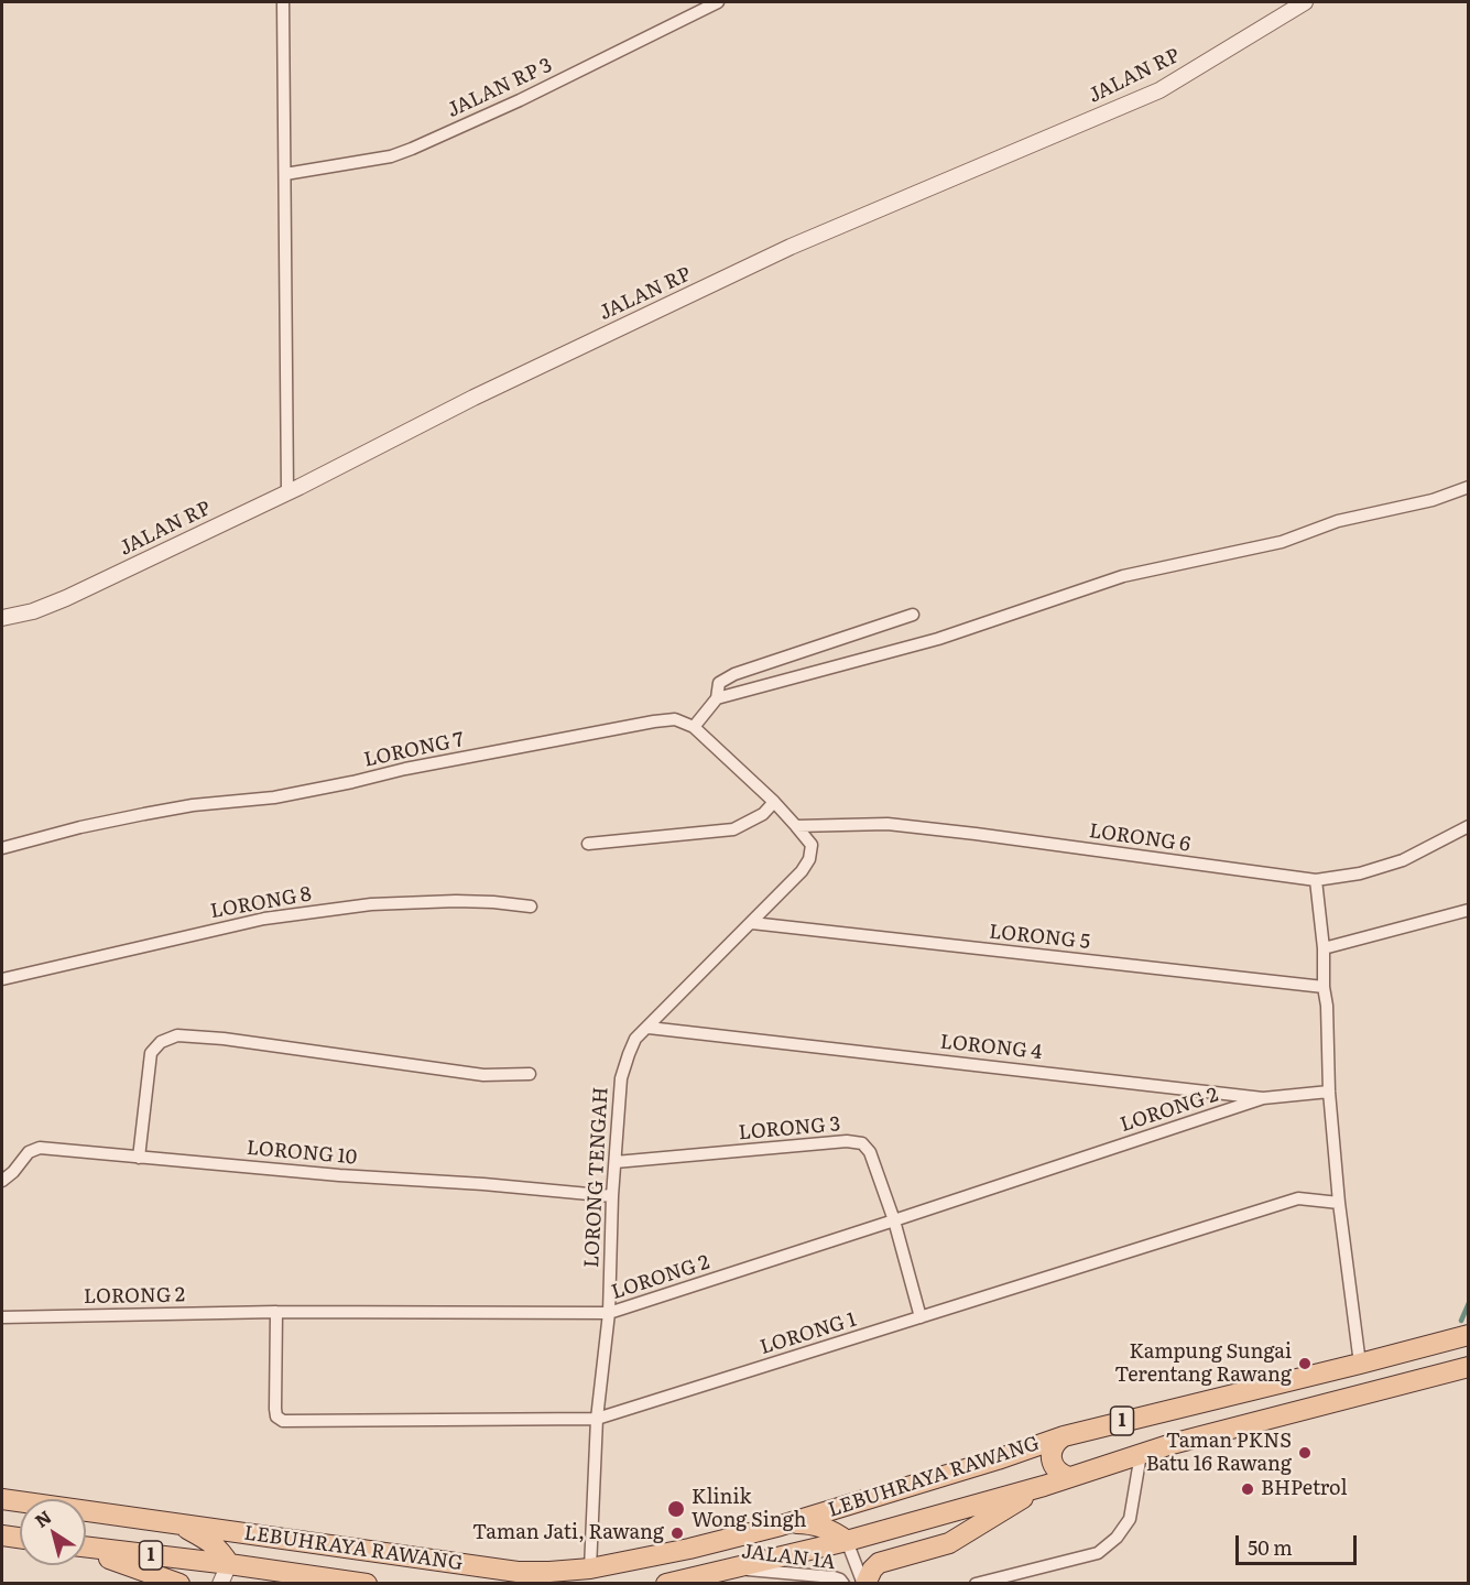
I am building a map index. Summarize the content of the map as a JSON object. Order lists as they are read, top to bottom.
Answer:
{
  "streets": {
    "main road": ["1", "LEBUHRAYA RAWANG"],
    "street": [
      "JALAN RP",
      "JALAN RP 3",
      "LORONG 7",
      "LORONG 6",
      "LORONG 8",
      "LORONG 5",
      "LORONG 4",
      "LORONG 2",
      "LORONG 3",
      "LORONG 10",
      "LORONG TENGAH",
      "LORONG 1",
      "JALAN 1A"
    ]
  },
  "crossings": [
    ["LORONG 6", "LORONG TENGAH"],
    ["LORONG 5", "LORONG TENGAH"],
    ["LORONG 4", "LORONG 2"],
    ["LORONG 4", "LORONG TENGAH"],
    ["LORONG 2", "LORONG 3"],
    ["LORONG 2", "LORONG TENGAH"],
    ["LORONG 2", "LORONG 1"],
    ["LORONG 3", "LORONG TENGAH"],
    ["LORONG 3", "LORONG 1"],
    ["LORONG 10", "LORONG TENGAH"],
    ["LORONG TENGAH", "LORONG 1"],
    ["LORONG TENGAH", "LEBUHRAYA RAWANG"],
    ["LEBUHRAYA RAWANG", "JALAN 1A"]
  ],
  "places": [
    "Kampung Sungai Terentang Rawang",
    "Taman PKNS Batu 16 Rawang",
    "BHPetrol",
    "Klinik Wong Singh",
    "Taman Jati, Rawang"
  ],
  "scale_bar": "50 m",
  "north": "top left"
}
